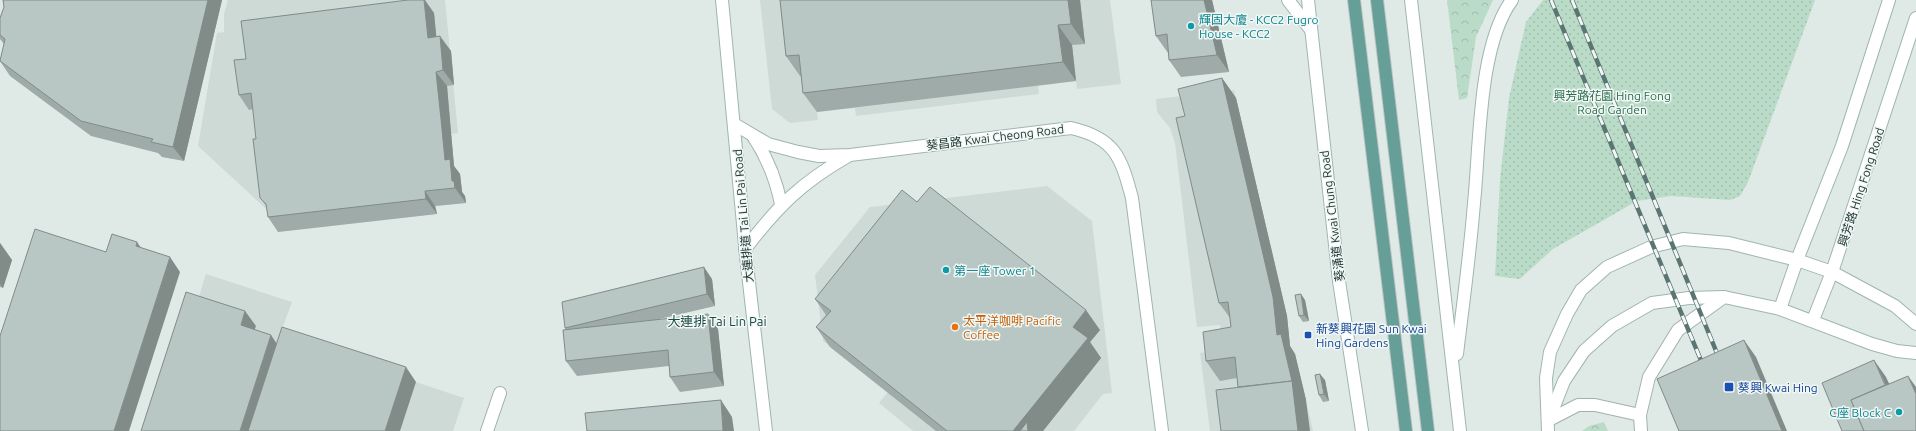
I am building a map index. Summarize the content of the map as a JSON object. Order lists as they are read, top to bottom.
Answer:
{
  "streets": {
    "main road": [
      "葵昌路 Kwai Cheong Road",
      "興芳路 Hing Fong Road",
      "大連排道 Tai Lin Pai Road",
      "葵涌道 Kwai Chung Road"
    ]
  },
  "crossings": [
    ["葵昌路 Kwai Cheong Road", "大連排道 Tai Lin Pai Road"]
  ],
  "districts": ["大連排 Tai Lin Pai"],
  "parks": ["興芳路花園 Hing Fong Road Garden"],
  "places": {
    "other": [
      "輝固大廈 - KCC2 Fugro House - KCC2",
      "第一座 Tower 1",
      "太平洋咖啡 Pacific Coffee",
      "C座 Block C"
    ],
    "transit": ["新葵興花園 Sun Kwai Hing Gardens", "葵興 Kwai Hing"]
  }
}
